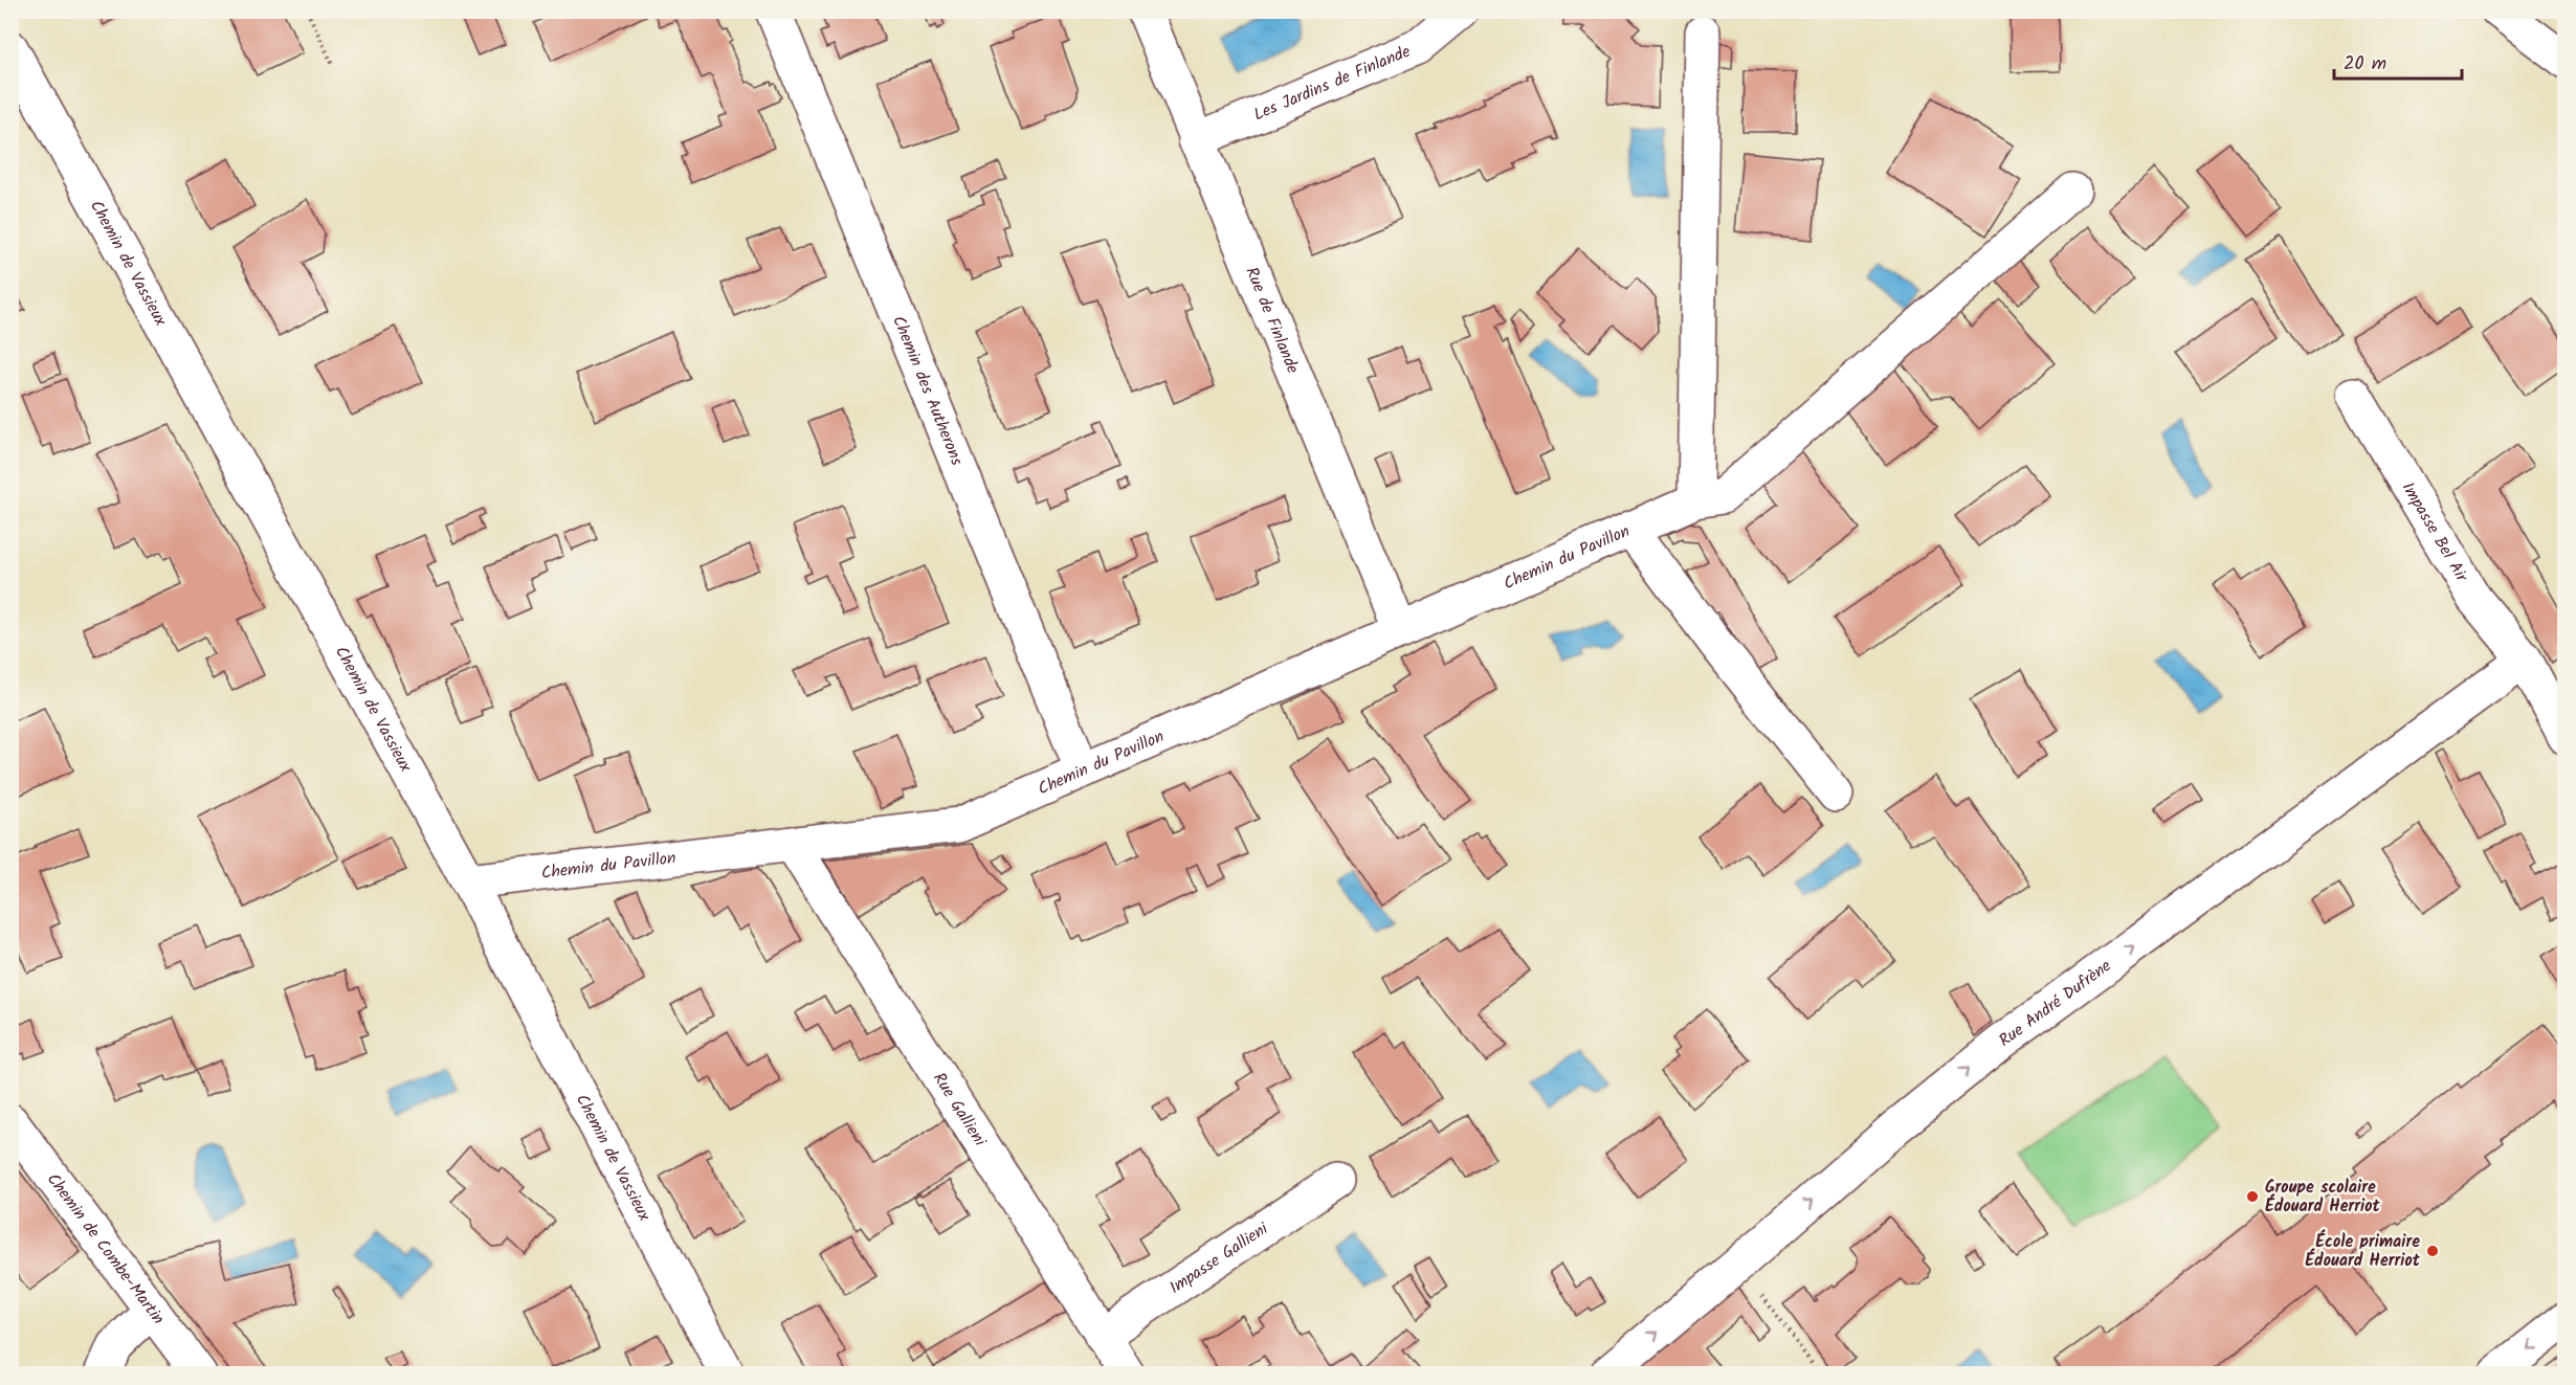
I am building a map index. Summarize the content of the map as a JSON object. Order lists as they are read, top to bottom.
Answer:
{
  "streets": {
    "street": [
      "Les Jardins de Finlande",
      "Chemin de Vassieux",
      "Rue de Finlande",
      "Chemin des Autherons",
      "Impasse Bel Air",
      "Chemin du Pavillon",
      "Rue André Dufrène",
      "Rue Gallieni",
      "Chemin de Combe-Martin",
      "Impasse Gallieni"
    ]
  },
  "crossings": [
    ["Les Jardins de Finlande", "Rue de Finlande"],
    ["Chemin de Vassieux", "Chemin du Pavillon"],
    ["Rue de Finlande", "Chemin du Pavillon"],
    ["Chemin des Autherons", "Chemin du Pavillon"],
    ["Impasse Bel Air", "Rue André Dufrène"],
    ["Chemin du Pavillon", "Rue Gallieni"],
    ["Rue Gallieni", "Impasse Gallieni"]
  ],
  "one_way": ["Rue André Dufrène"],
  "places": ["Groupe scolaire Édouard Herriot", "École primaire Édouard Herriot"],
  "scale_bar": "20 m"
}
